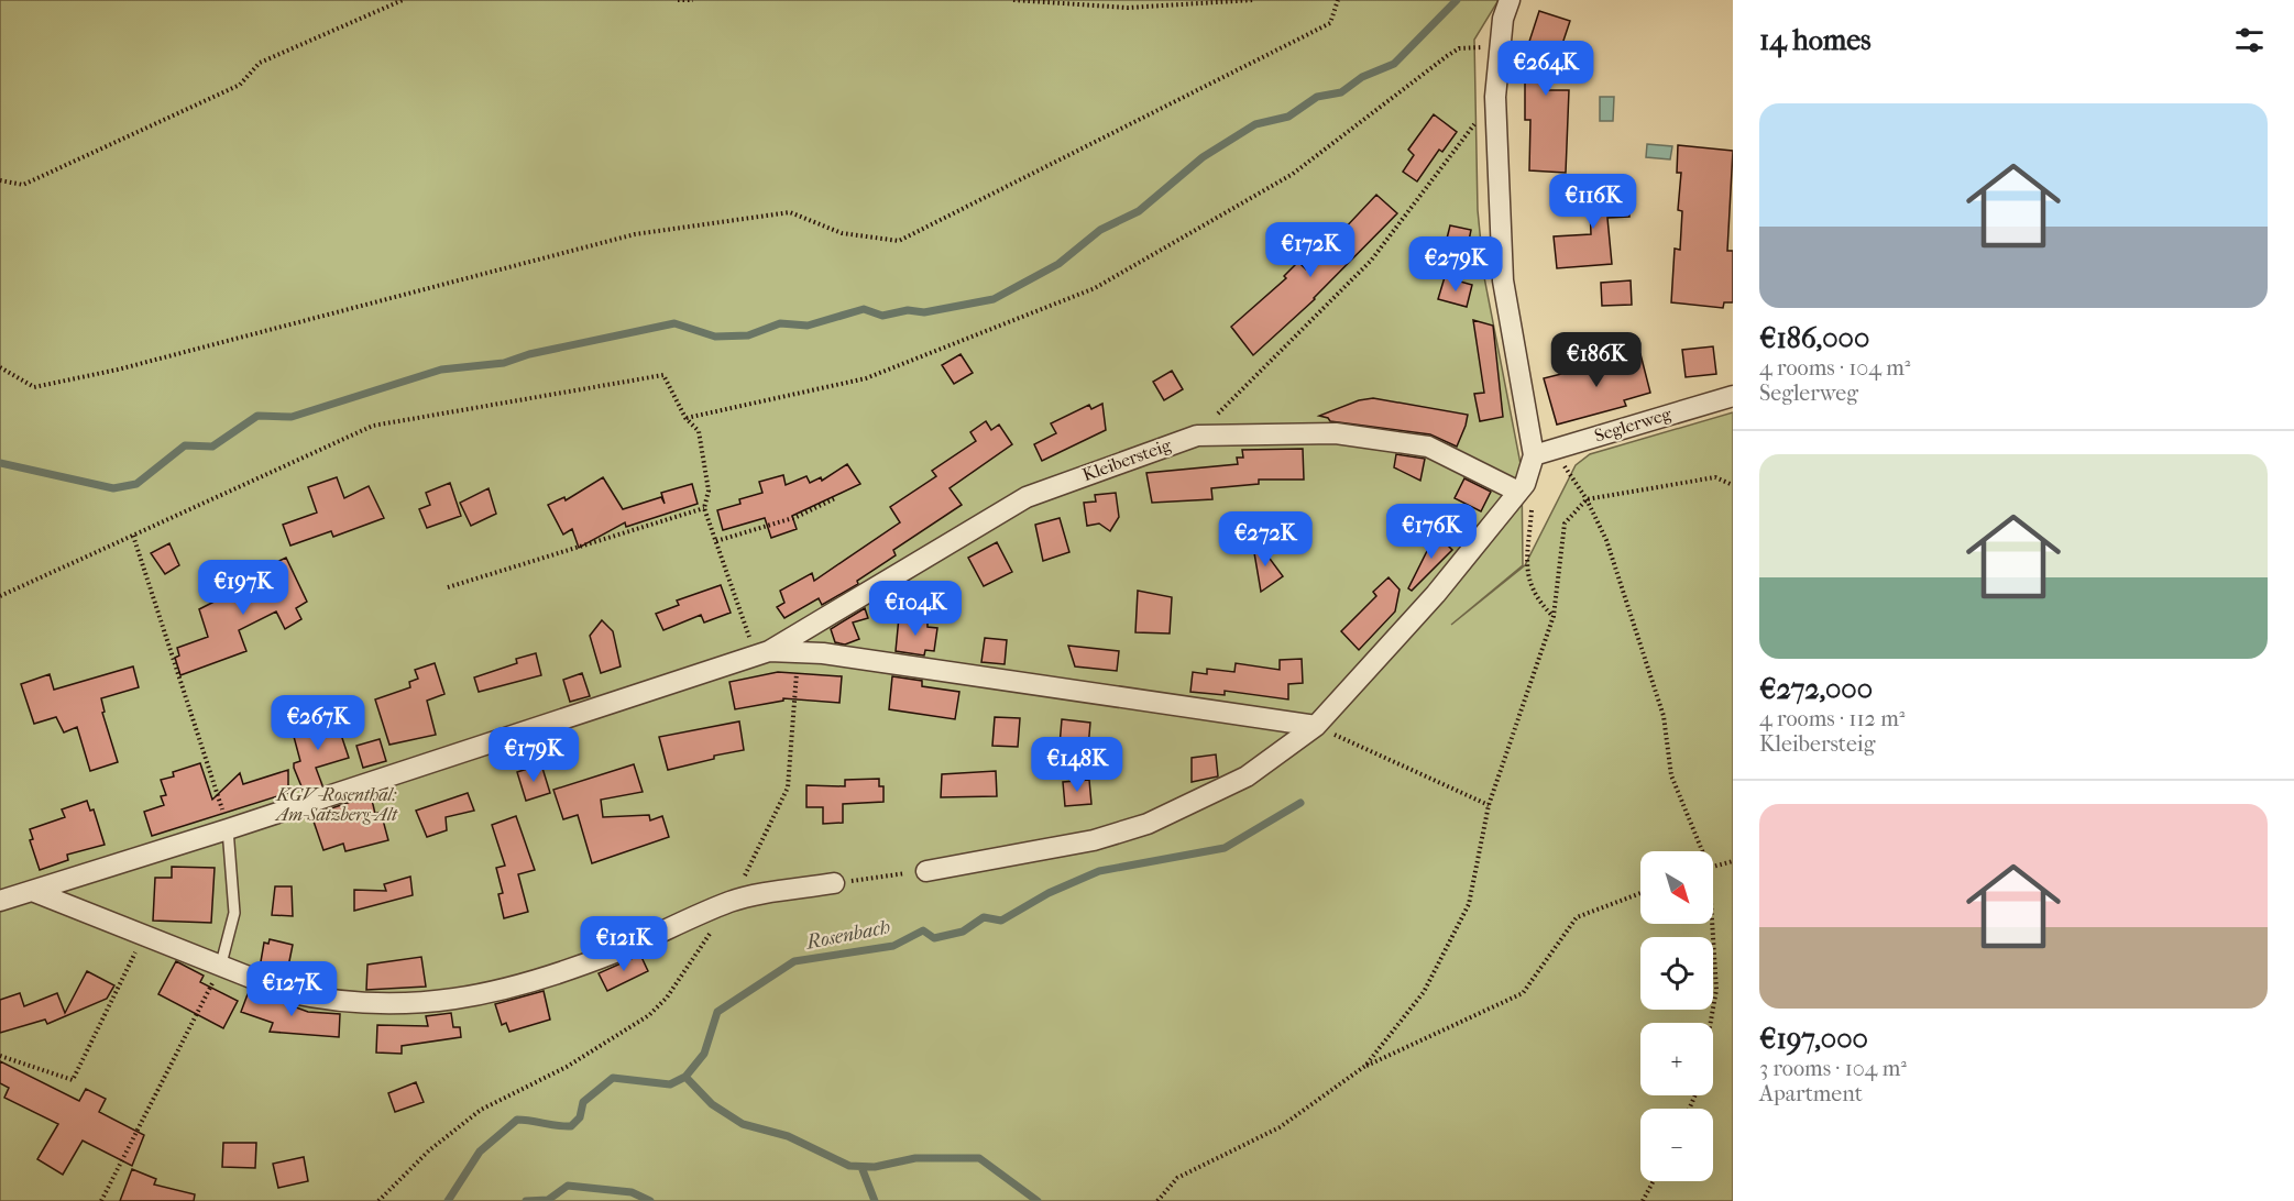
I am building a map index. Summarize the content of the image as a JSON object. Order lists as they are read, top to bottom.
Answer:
{
  "streets": {
    "street": ["Seglerweg", "Kleibersteig"]
  },
  "water": ["Rosenbach"],
  "parks": ["KGV-Rosenthal: Am-Satzberg-Alt"],
  "north": "bottom right",
  "page": {
    "heading": "14 homes",
    "price": [
      "€264K",
      "€116K",
      "€172K",
      "€279K",
      "€186K",
      "€176K",
      "€272K",
      "€197K",
      "€104K",
      "€267K",
      "€179K",
      "€148K",
      "€121K",
      "€127K"
    ],
    "list": [
      {
        "name": "€186,000",
        "note": "4 rooms · 104 m² · Seglerweg"
      },
      {
        "name": "€272,000",
        "note": "4 rooms · 112 m² · Kleibersteig"
      },
      {
        "name": "€197,000",
        "note": "3 rooms · 104 m² · Apartment"
      }
    ],
    "map_buttons": ["+", "−"]
  }
}
